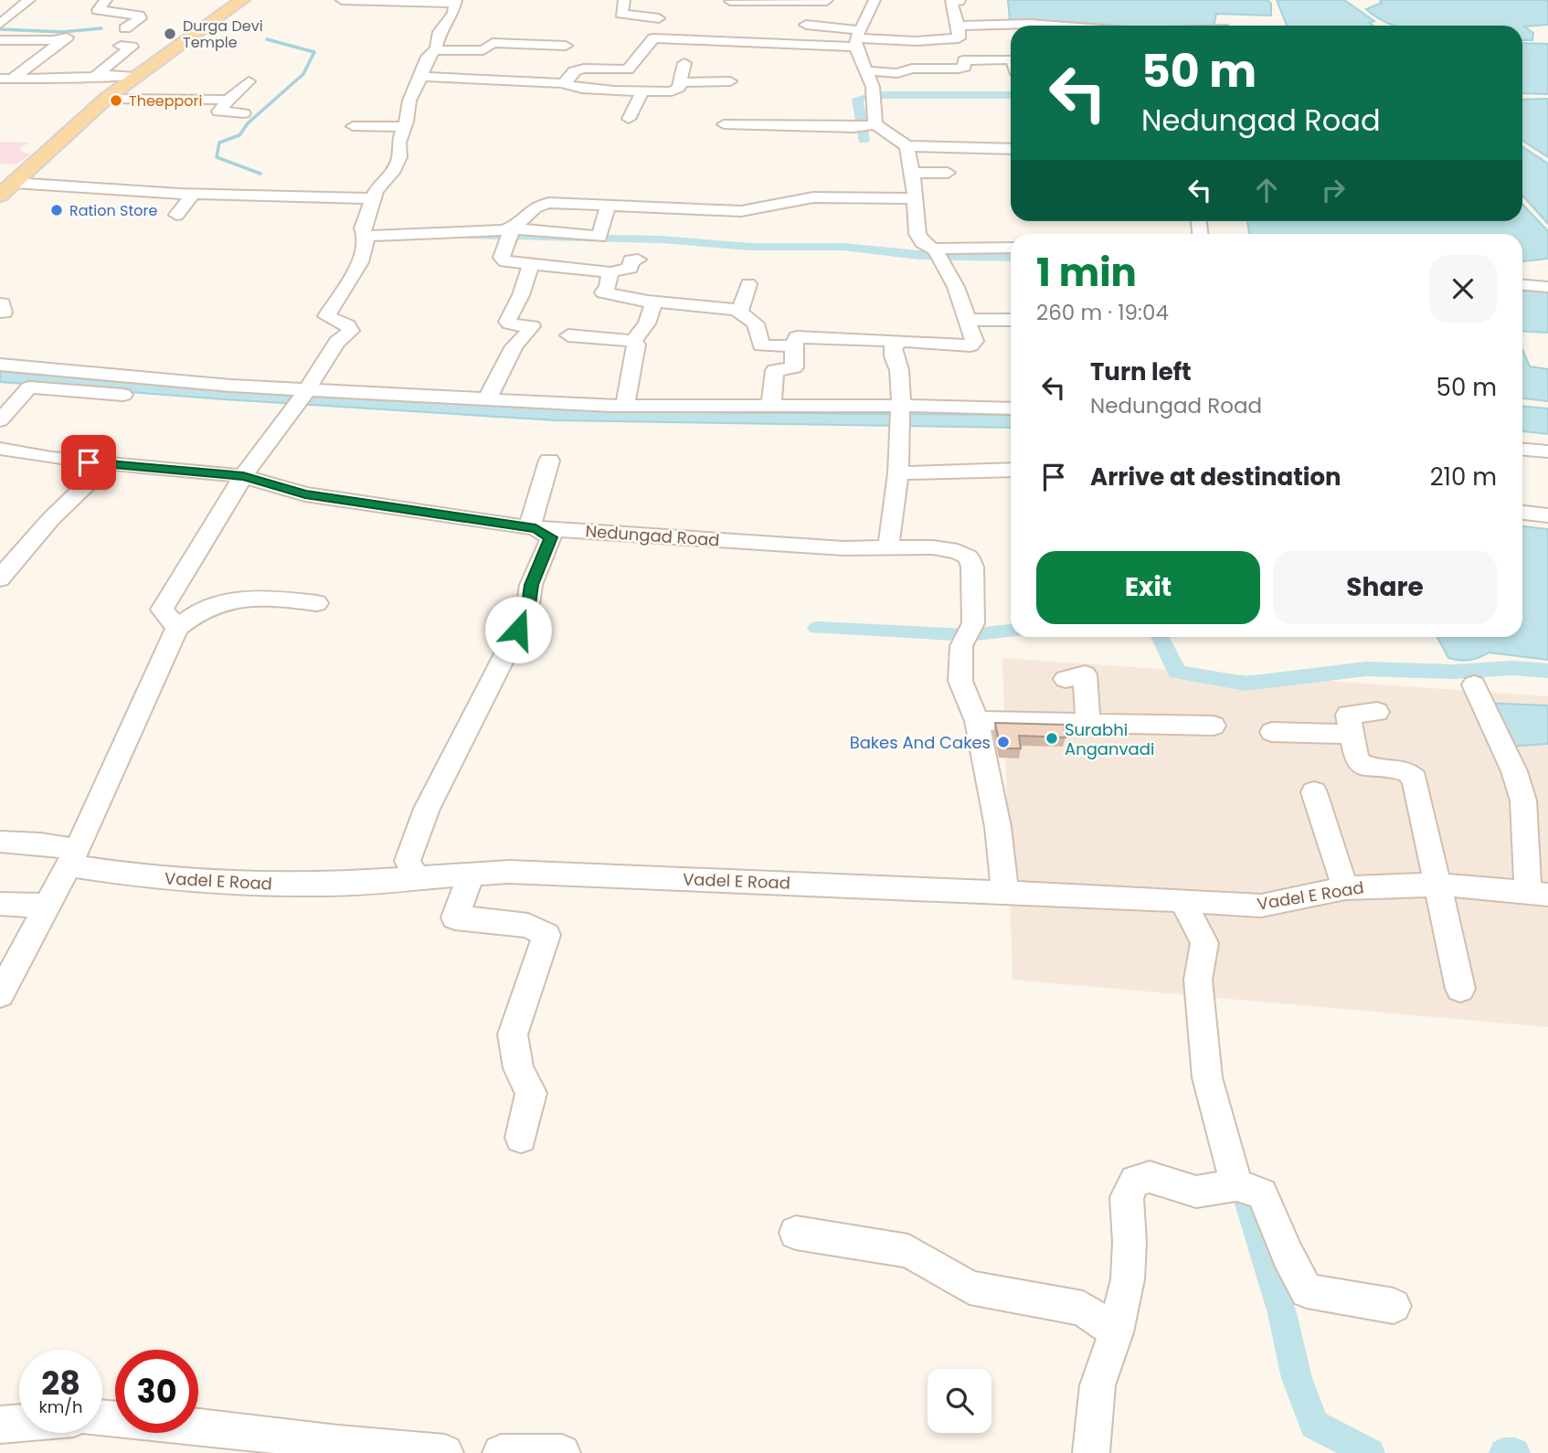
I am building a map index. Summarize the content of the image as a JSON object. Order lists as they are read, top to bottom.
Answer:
{
  "streets": {
    "street": ["Nedungad Road", "Vadel E Road"]
  },
  "crossings": [
    ["Nedungad Road", "Vadel E Road"]
  ],
  "places": [
    "Durga Devi Temple",
    "Theeppori",
    "Ration Store",
    "Surabhi Anganvadi",
    "Bakes And Cakes"
  ],
  "page": {
    "turn": ["50 m", "Nedungad Road"],
    "heading": ["1 min", "260 m · 19:04"],
    "list": [
      {
        "name": "Turn left",
        "note": "Nedungad Road",
        "value": "50 m"
      },
      {
        "name": "Arrive at destination",
        "value": "210 m"
      }
    ],
    "buttons": ["Exit", "Share"],
    "speed": "28 km/h",
    "limit": "30"
  }
}
